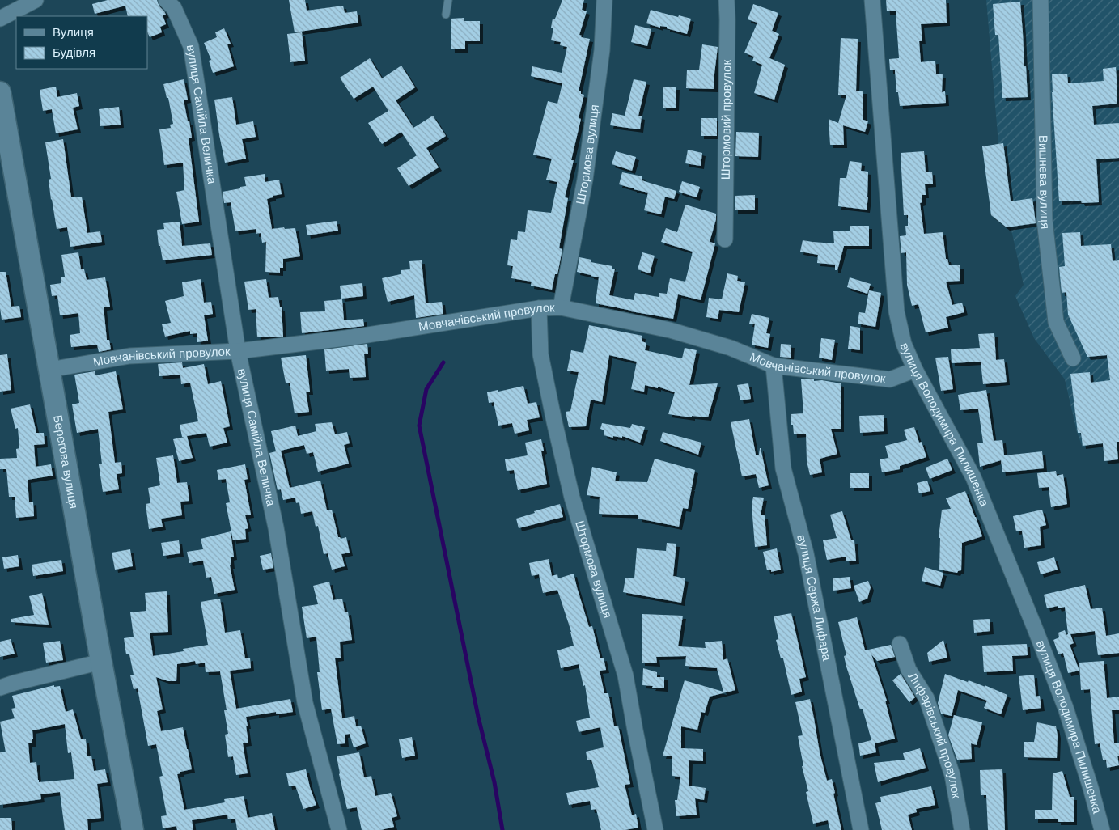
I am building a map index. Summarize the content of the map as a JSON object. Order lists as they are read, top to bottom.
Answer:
{
  "streets": {
    "street": [
      "вулиця Самійла Величка",
      "Штормовий провулок",
      "Штормова вулиця",
      "Вишнева вулиця",
      "Мовчанівський провулок",
      "вулиця Володимира Пилишенка",
      "Берегова вулиця",
      "вулиця Сержа Лифара",
      "Лифарівський провулок"
    ]
  },
  "crossings": [
    ["вулиця Самійла Величка", "Мовчанівський провулок"],
    ["Штормова вулиця", "Мовчанівський провулок"],
    ["Мовчанівський провулок", "вулиця Володимира Пилишенка"],
    ["Мовчанівський провулок", "Берегова вулиця"],
    ["Мовчанівський провулок", "вулиця Сержа Лифара"]
  ],
  "legend": ["Вулиця", "Будівля"]
}
